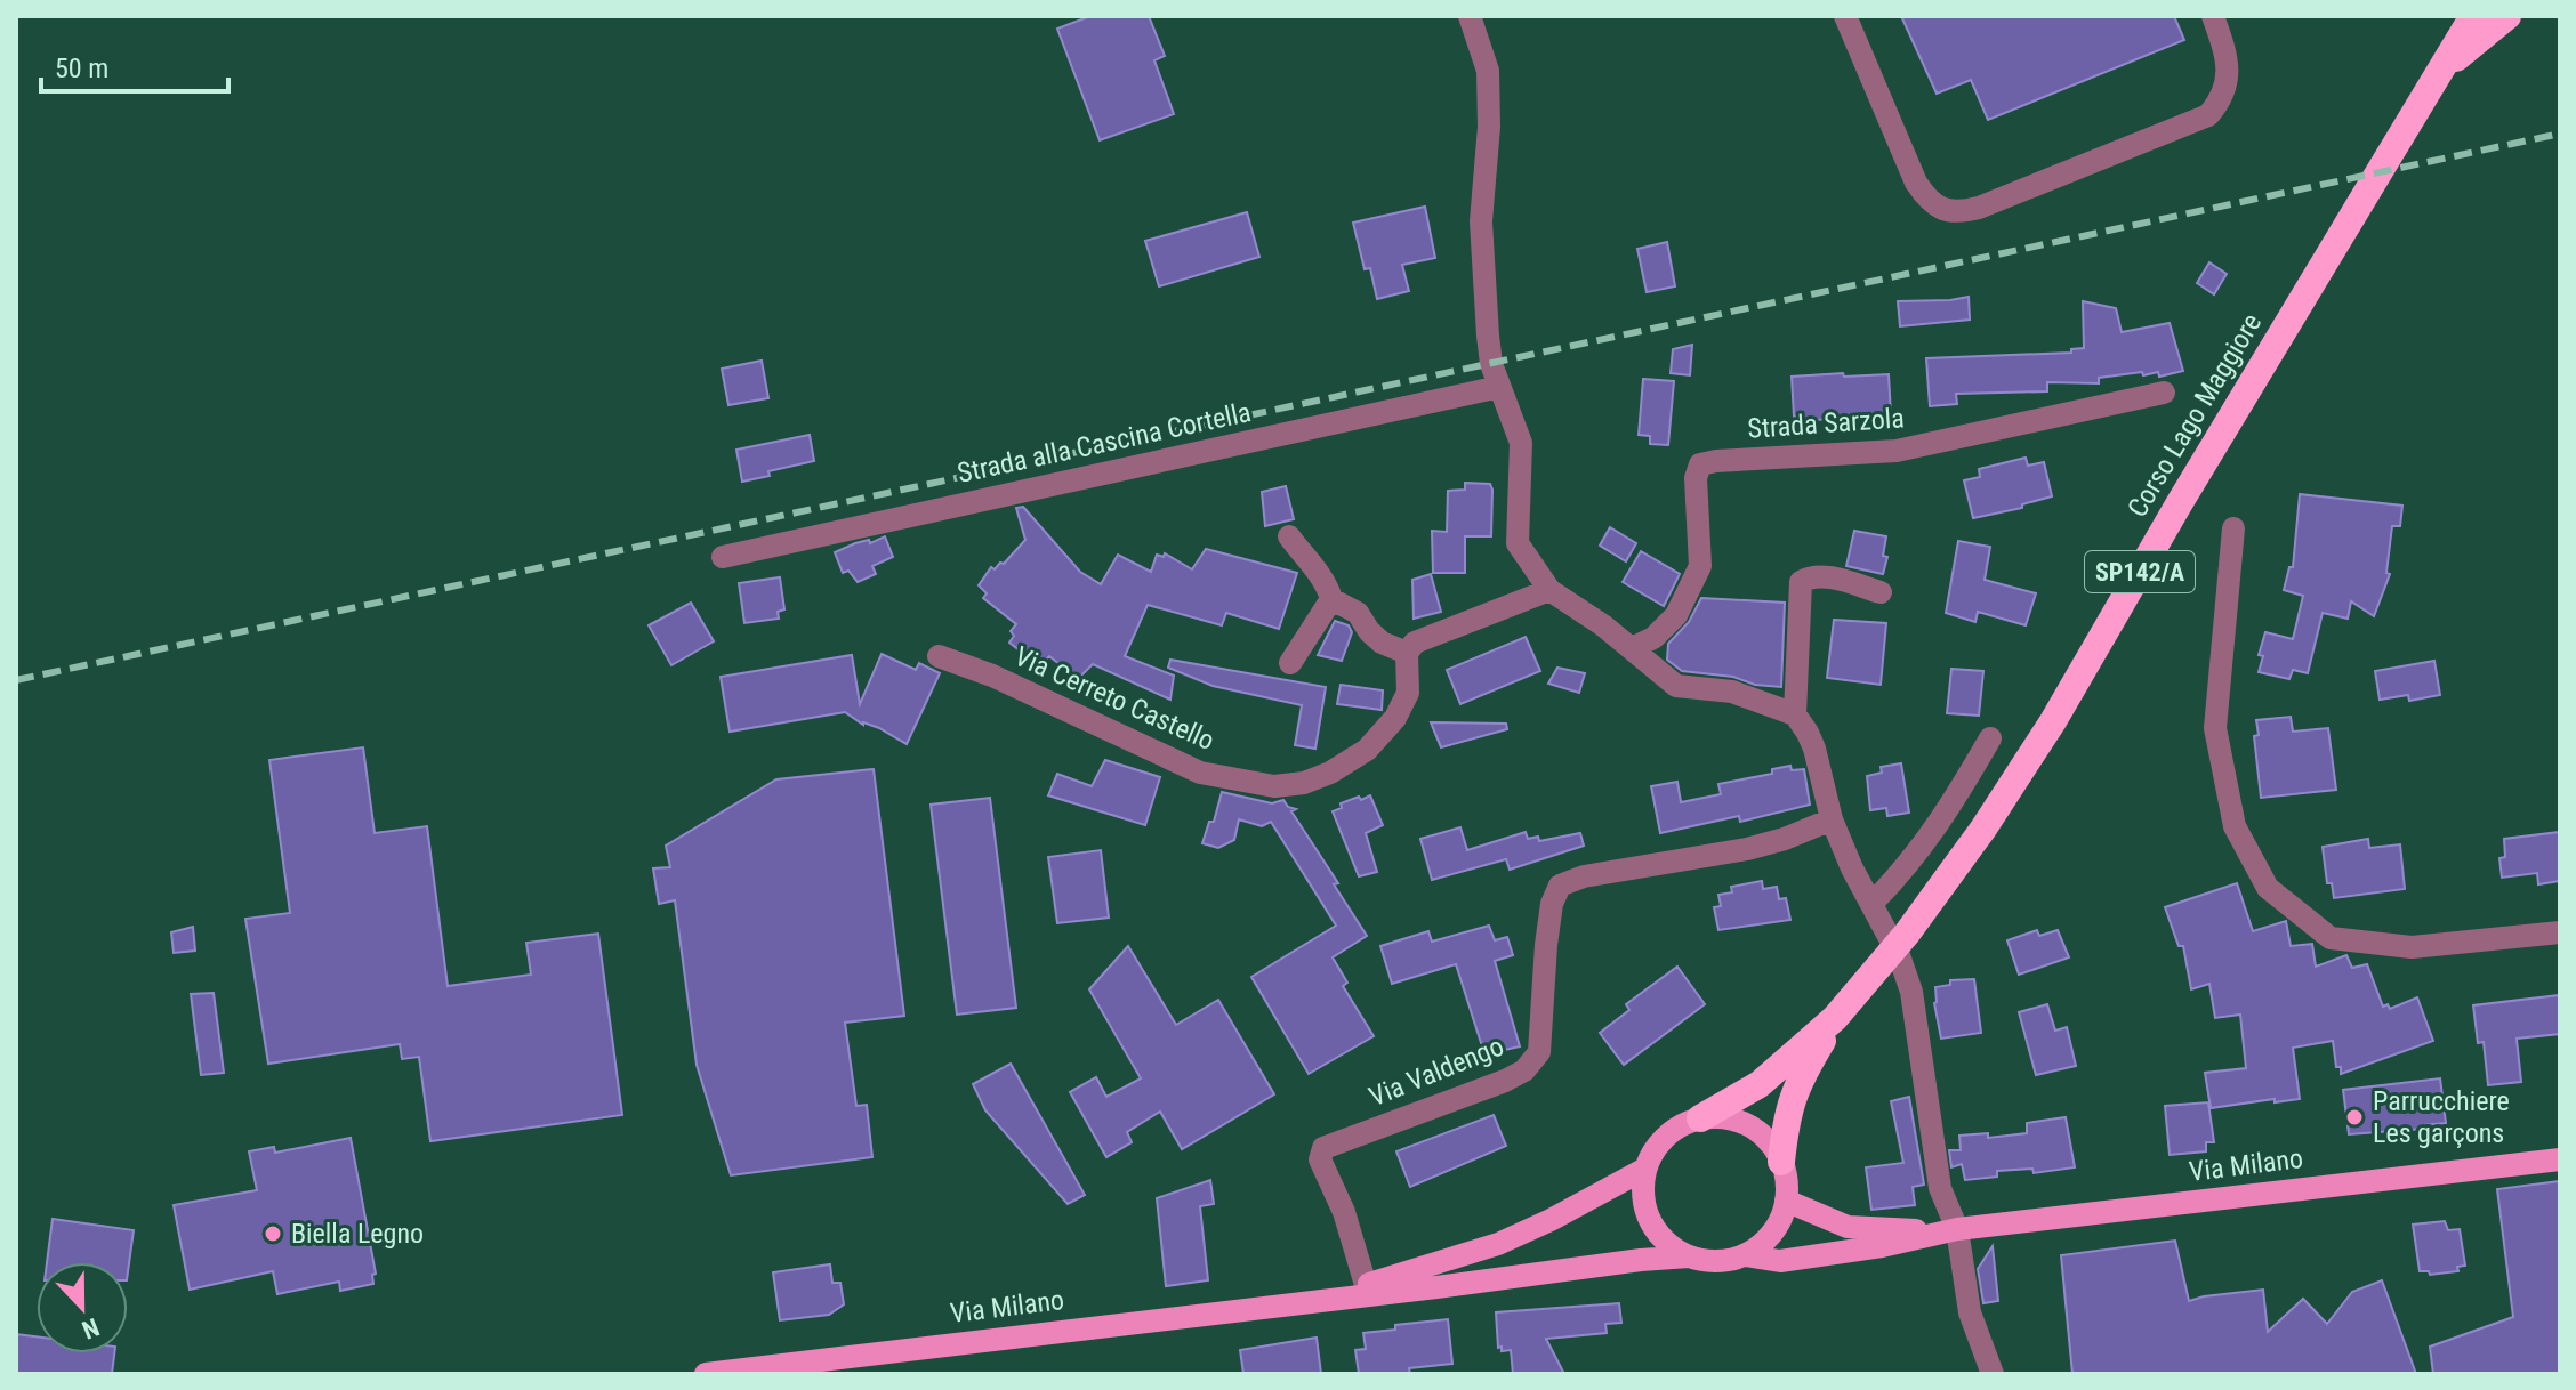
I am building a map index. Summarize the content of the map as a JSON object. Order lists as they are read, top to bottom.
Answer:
{
  "streets": {
    "highway": ["Corso Lago Maggiore", "SP142/A"],
    "main road": ["Via Milano"],
    "street": [
      "Strada Sarzola",
      "Strada alla Cascina Cortella",
      "Via Cerreto Castello",
      "Via Valdengo"
    ]
  },
  "crossings": [
    ["Corso Lago Maggiore", "Via Milano"],
    ["Via Valdengo", "Via Milano"]
  ],
  "places": ["Parrucchiere Les garçons", "Biella Legno"],
  "scale_bar": "50 m",
  "north": "bottom"
}
